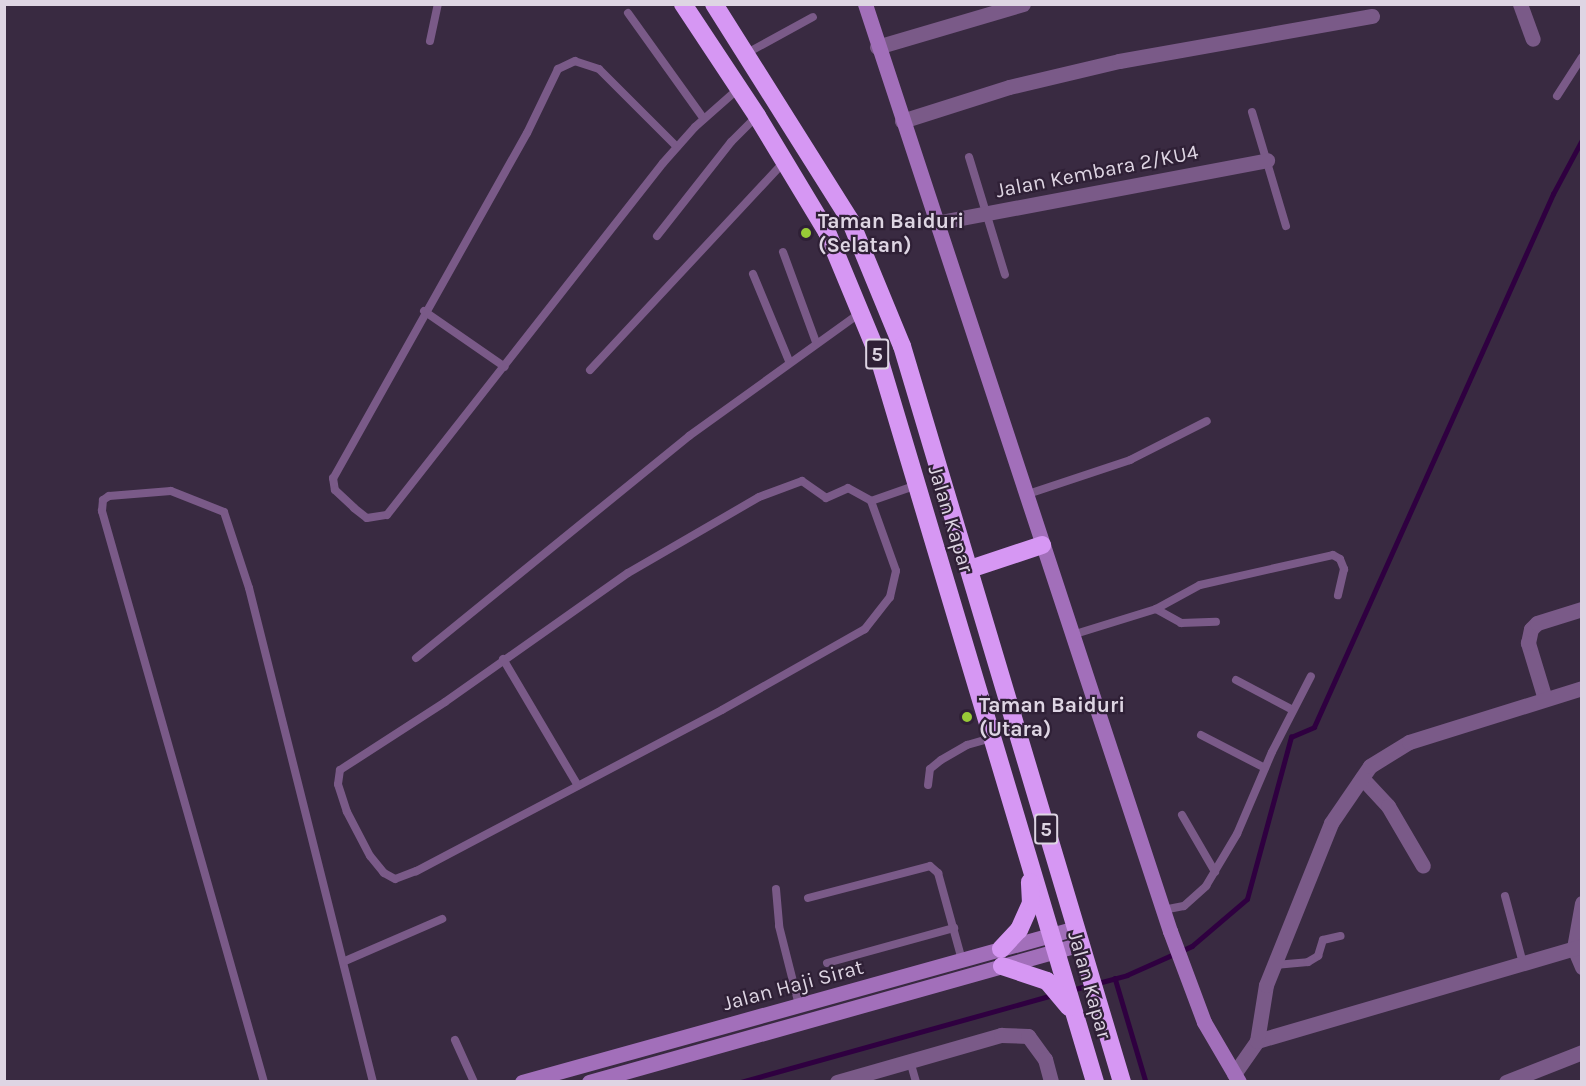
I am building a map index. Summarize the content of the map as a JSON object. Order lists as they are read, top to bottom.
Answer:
{
  "streets": {
    "highway": ["5", "Jalan Kapar"],
    "street": ["Jalan Kembara 2/KU4", "Jalan Haji Sirat"]
  },
  "crossings": [
    ["Jalan Kapar", "Jalan Haji Sirat"]
  ],
  "places": ["Taman Baiduri (Selatan)", "Taman Baiduri (Utara)"]
}
